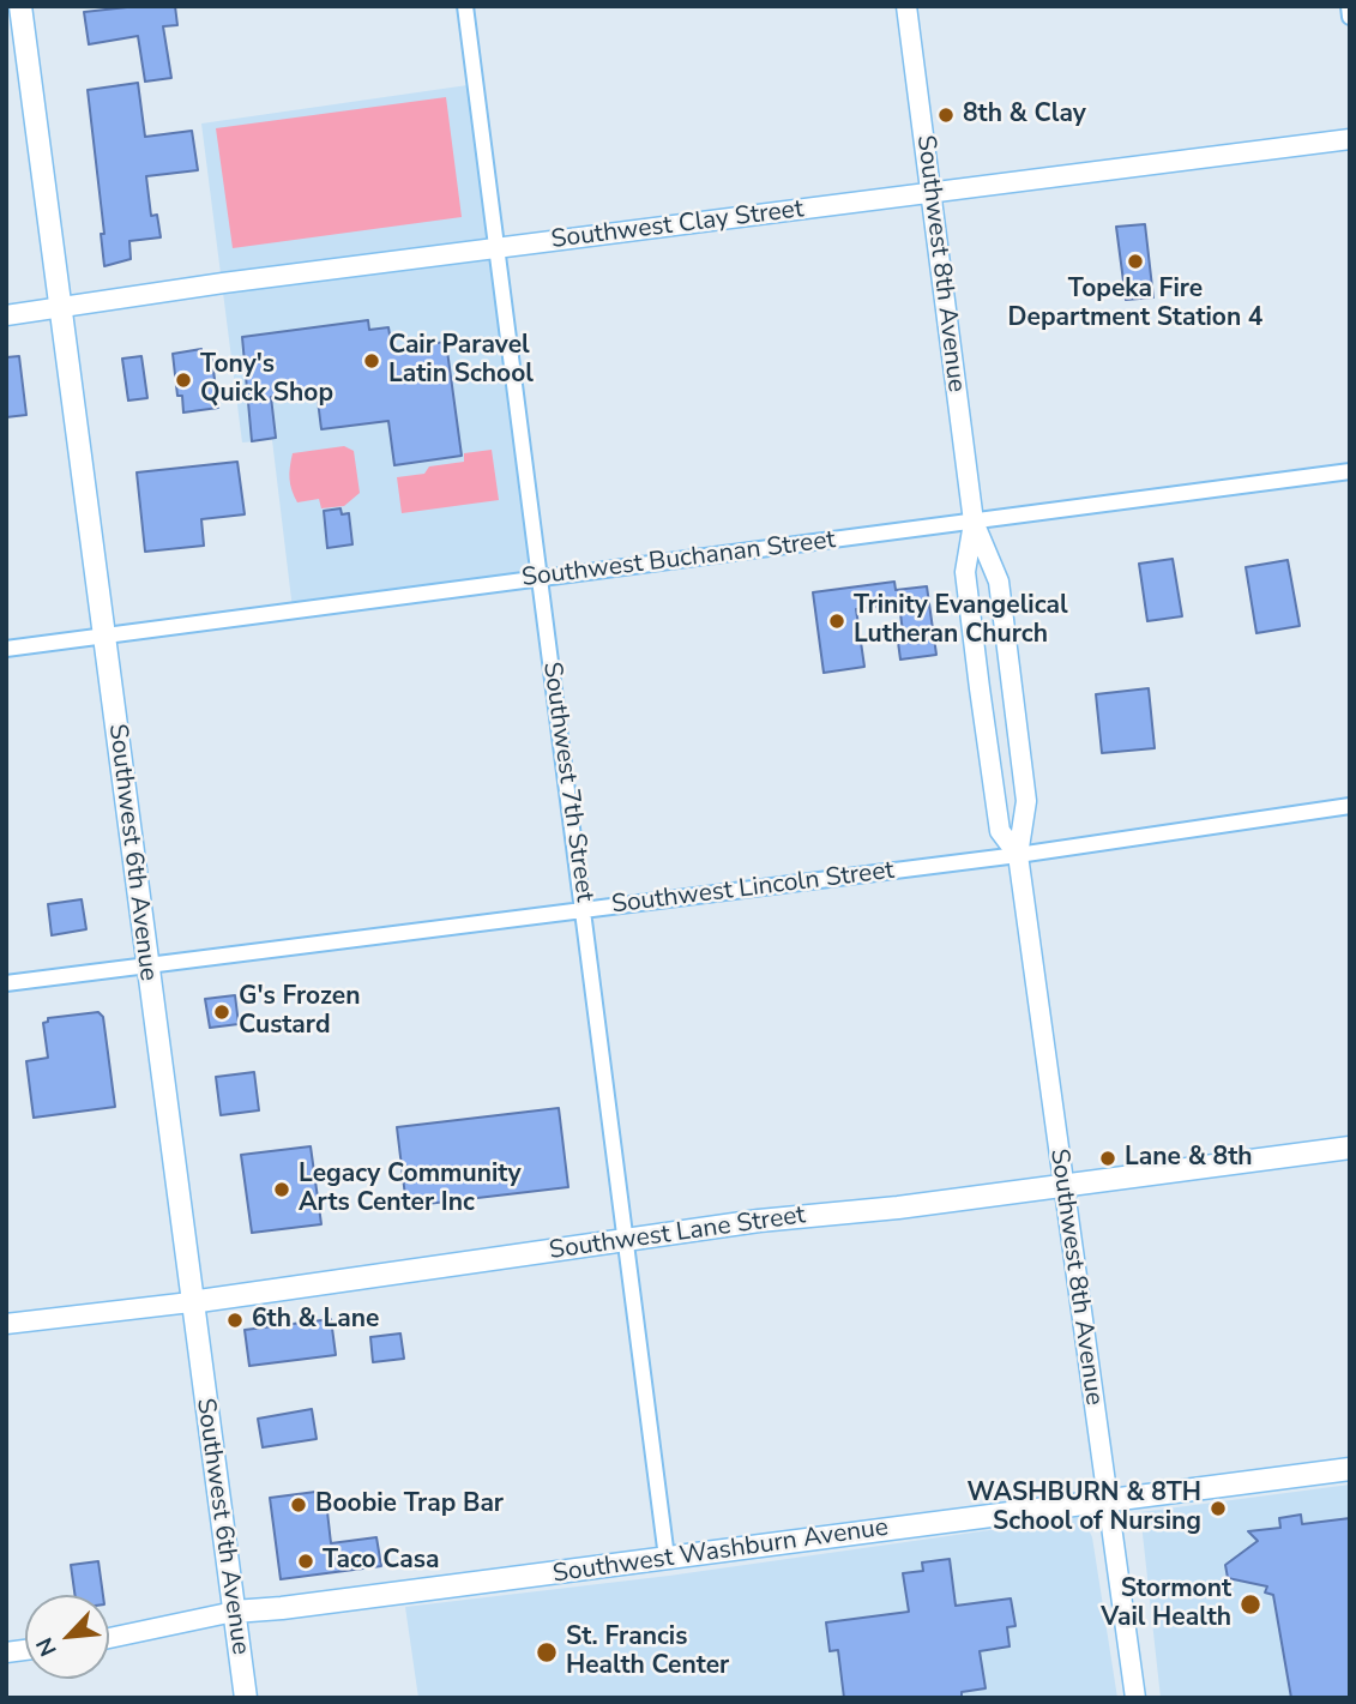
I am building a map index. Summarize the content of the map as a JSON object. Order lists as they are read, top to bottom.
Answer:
{
  "streets": {
    "main road": ["Southwest 6th Avenue", "Southwest Lane Street", "Southwest Washburn Avenue"],
    "street": [
      "Southwest Clay Street",
      "Southwest 8th Avenue",
      "Southwest Buchanan Street",
      "Southwest 7th Street",
      "Southwest Lincoln Street"
    ]
  },
  "crossings": [
    ["Southwest Clay Street", "Southwest 8th Avenue"],
    ["Southwest Clay Street", "Southwest 7th Street"],
    ["Southwest Clay Street", "Southwest 6th Avenue"],
    ["Southwest 8th Avenue", "Southwest Buchanan Street"],
    ["Southwest 8th Avenue", "Southwest Lincoln Street"],
    ["Southwest 8th Avenue", "Southwest Lane Street"],
    ["Southwest 8th Avenue", "Southwest Washburn Avenue"],
    ["Southwest Buchanan Street", "Southwest 7th Street"],
    ["Southwest Buchanan Street", "Southwest 6th Avenue"],
    ["Southwest 7th Street", "Southwest Lincoln Street"],
    ["Southwest 7th Street", "Southwest Lane Street"],
    ["Southwest 7th Street", "Southwest Washburn Avenue"],
    ["Southwest 6th Avenue", "Southwest Lincoln Street"],
    ["Southwest 6th Avenue", "Southwest Lane Street"],
    ["Southwest 6th Avenue", "Southwest Washburn Avenue"]
  ],
  "places": [
    "8th & Clay",
    "Topeka Fire Department Station 4",
    "Cair Paravel Latin School",
    "Tony's Quick Shop",
    "Trinity Evangelical Lutheran Church",
    "G's Frozen Custard",
    "Lane & 8th",
    "Legacy Community Arts Center Inc",
    "6th & Lane",
    "Boobie Trap Bar",
    "WASHBURN & 8TH School of Nursing",
    "Taco Casa",
    "Stormont Vail Health",
    "St. Francis Health Center"
  ],
  "north": "bottom left"
}
